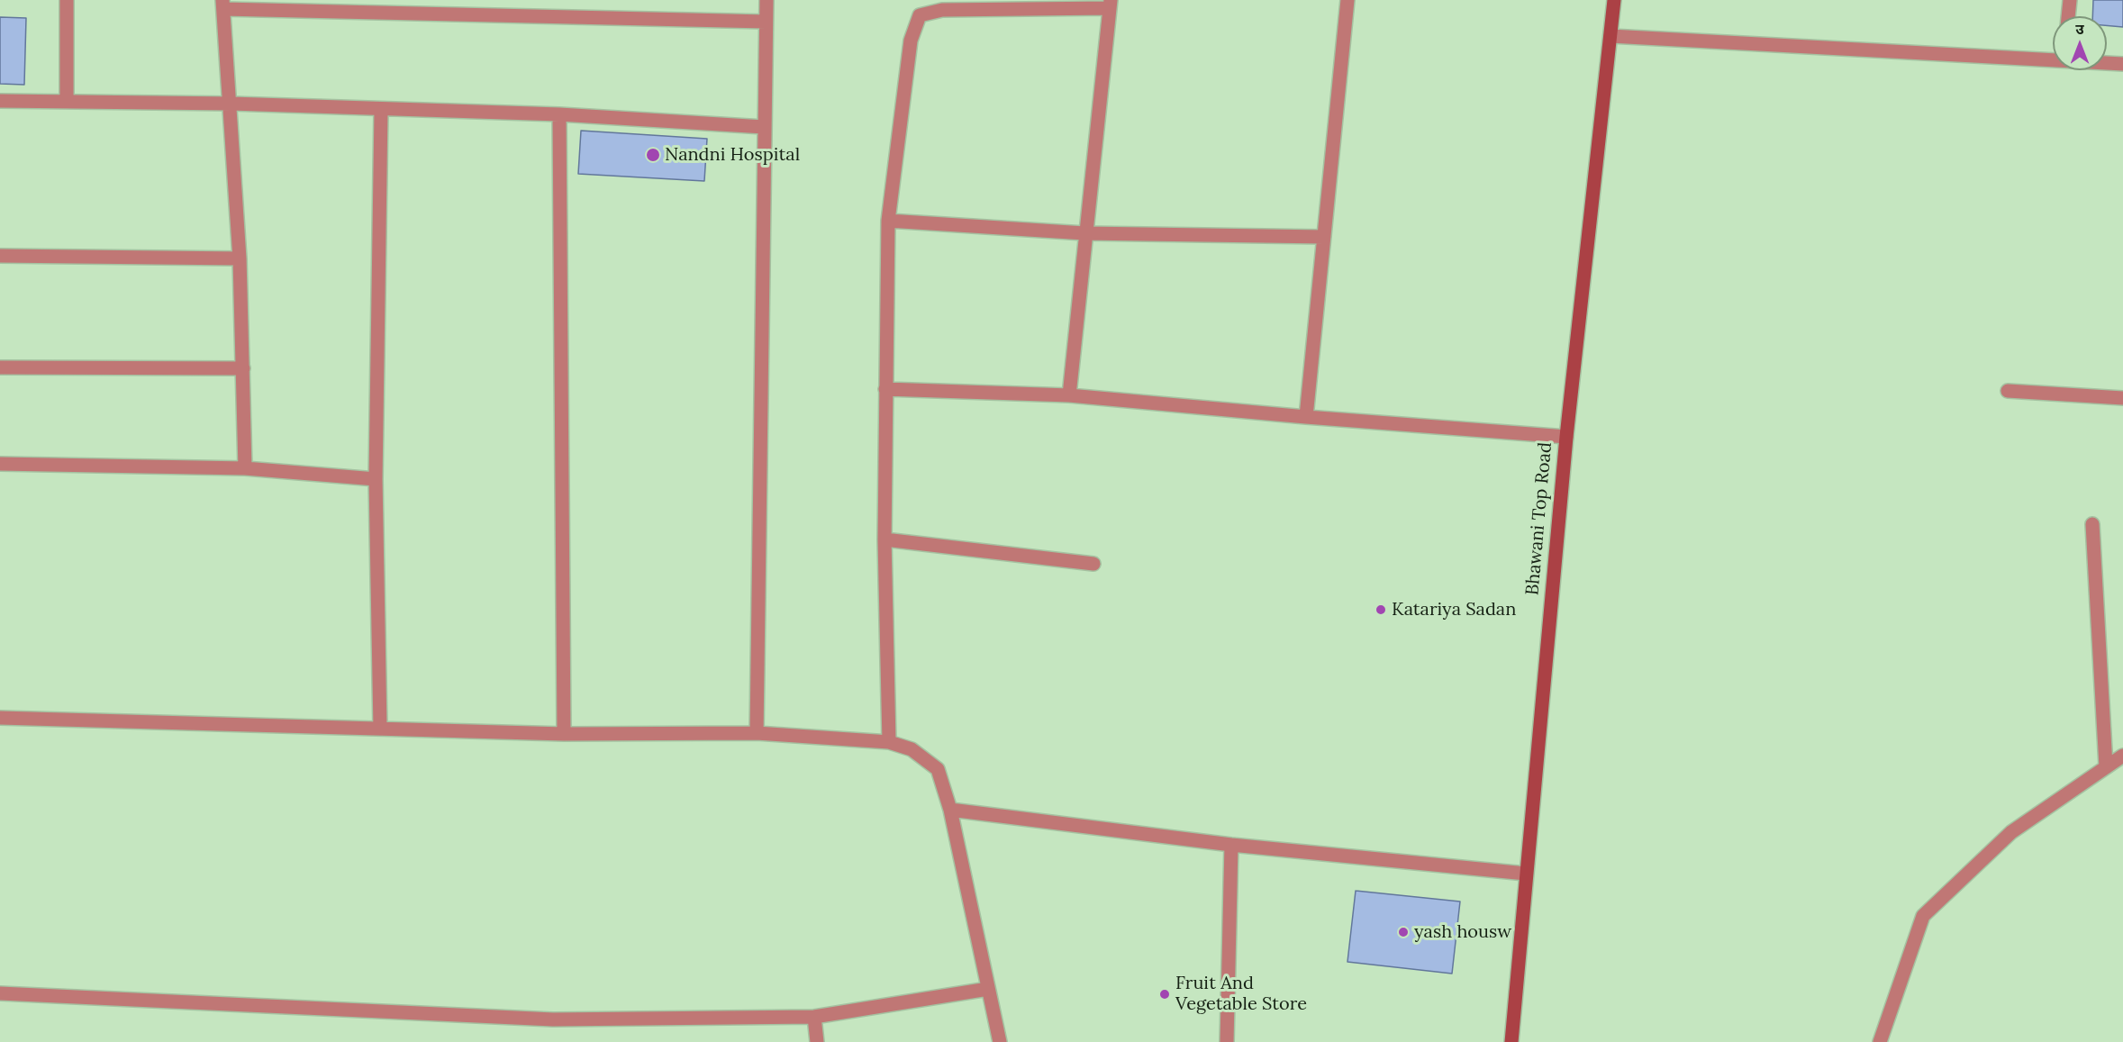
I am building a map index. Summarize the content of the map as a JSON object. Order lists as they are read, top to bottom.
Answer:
{
  "streets": {
    "street": ["Bhawani Top Road"]
  },
  "places": [
    "Nandni Hospital",
    "Katariya Sadan",
    "yash housw",
    "Fruit And Vegetable Store"
  ],
  "north": "top"
}
